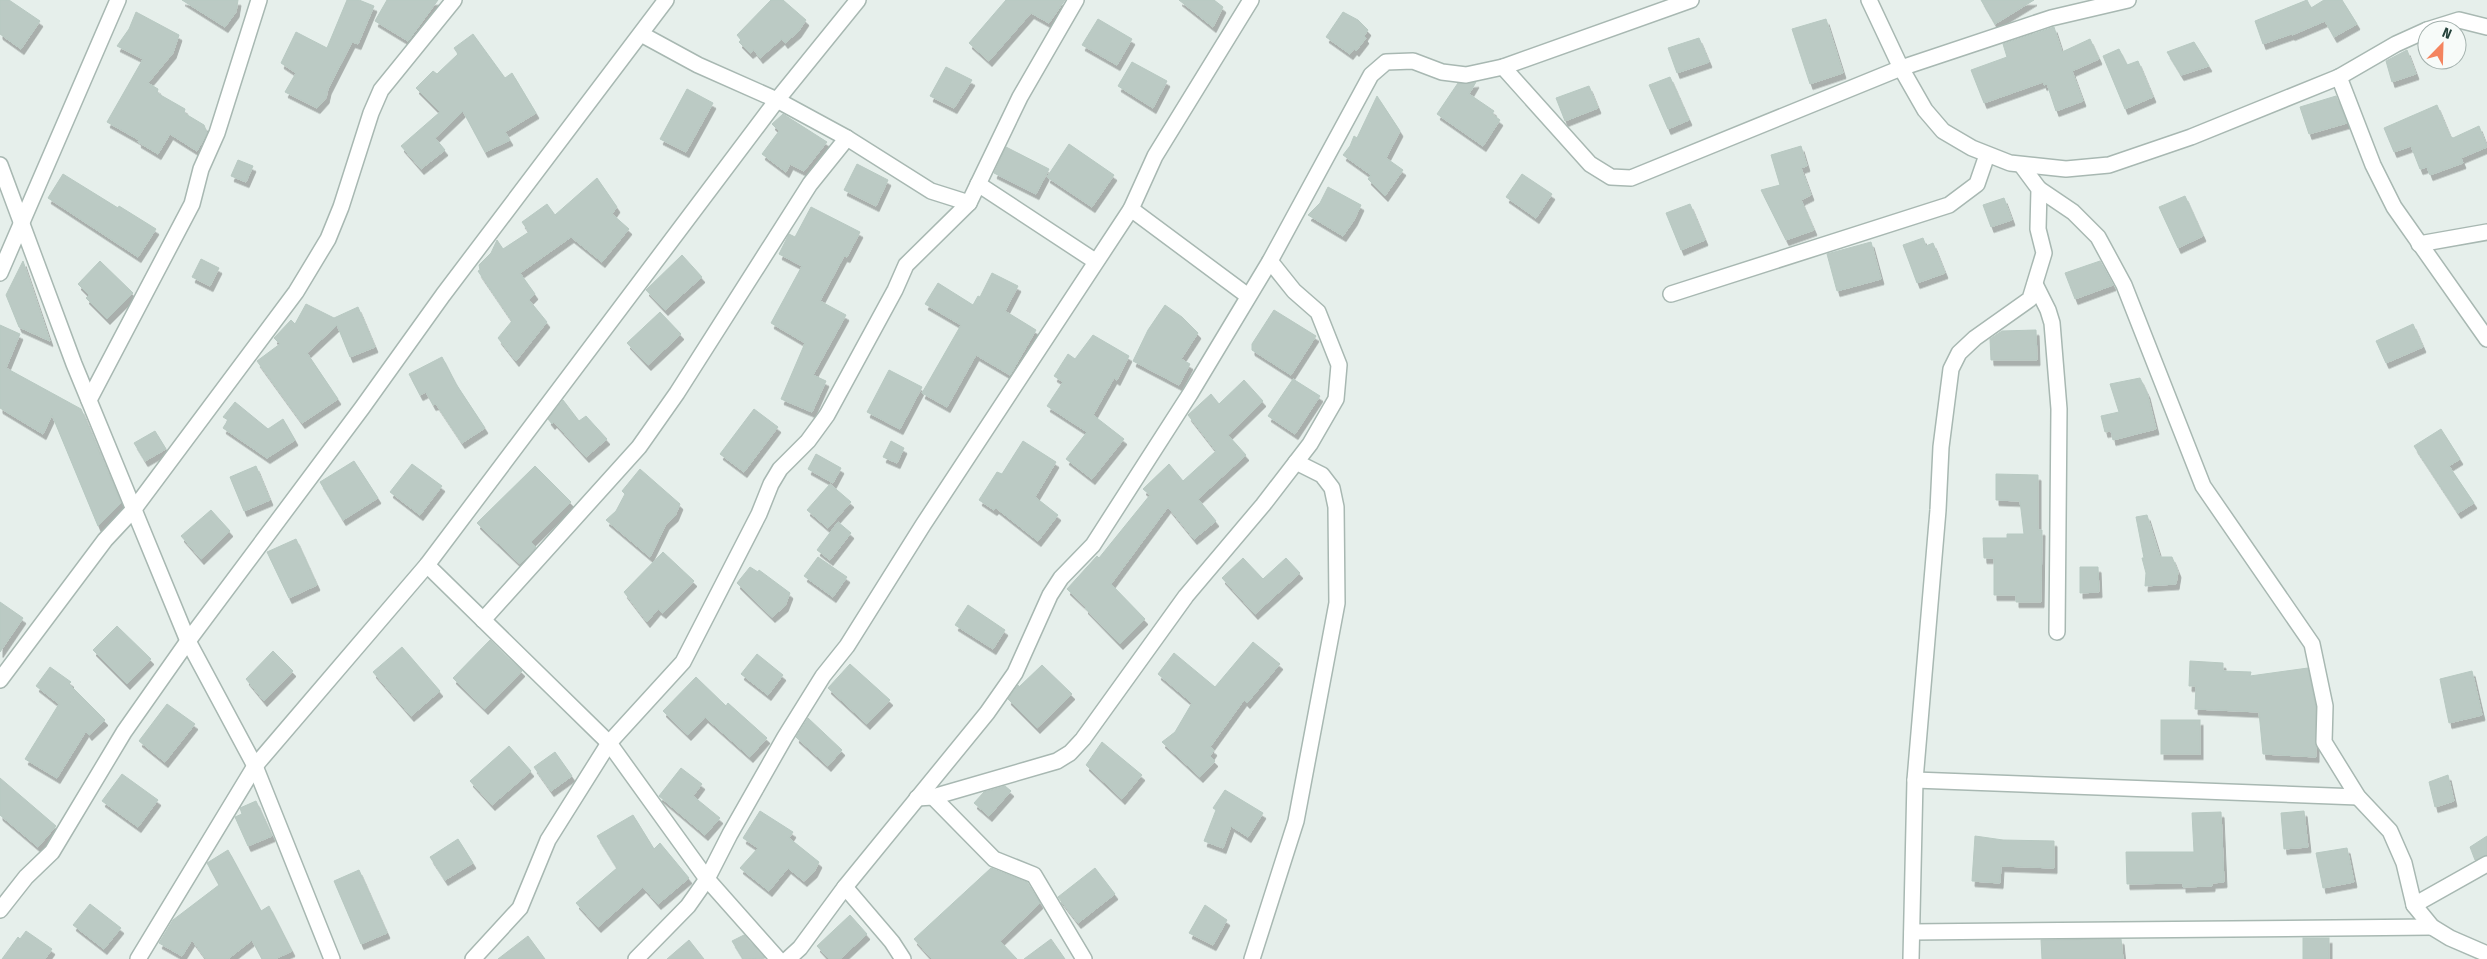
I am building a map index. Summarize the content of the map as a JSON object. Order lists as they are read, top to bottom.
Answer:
{
  "north": "top right"
}
